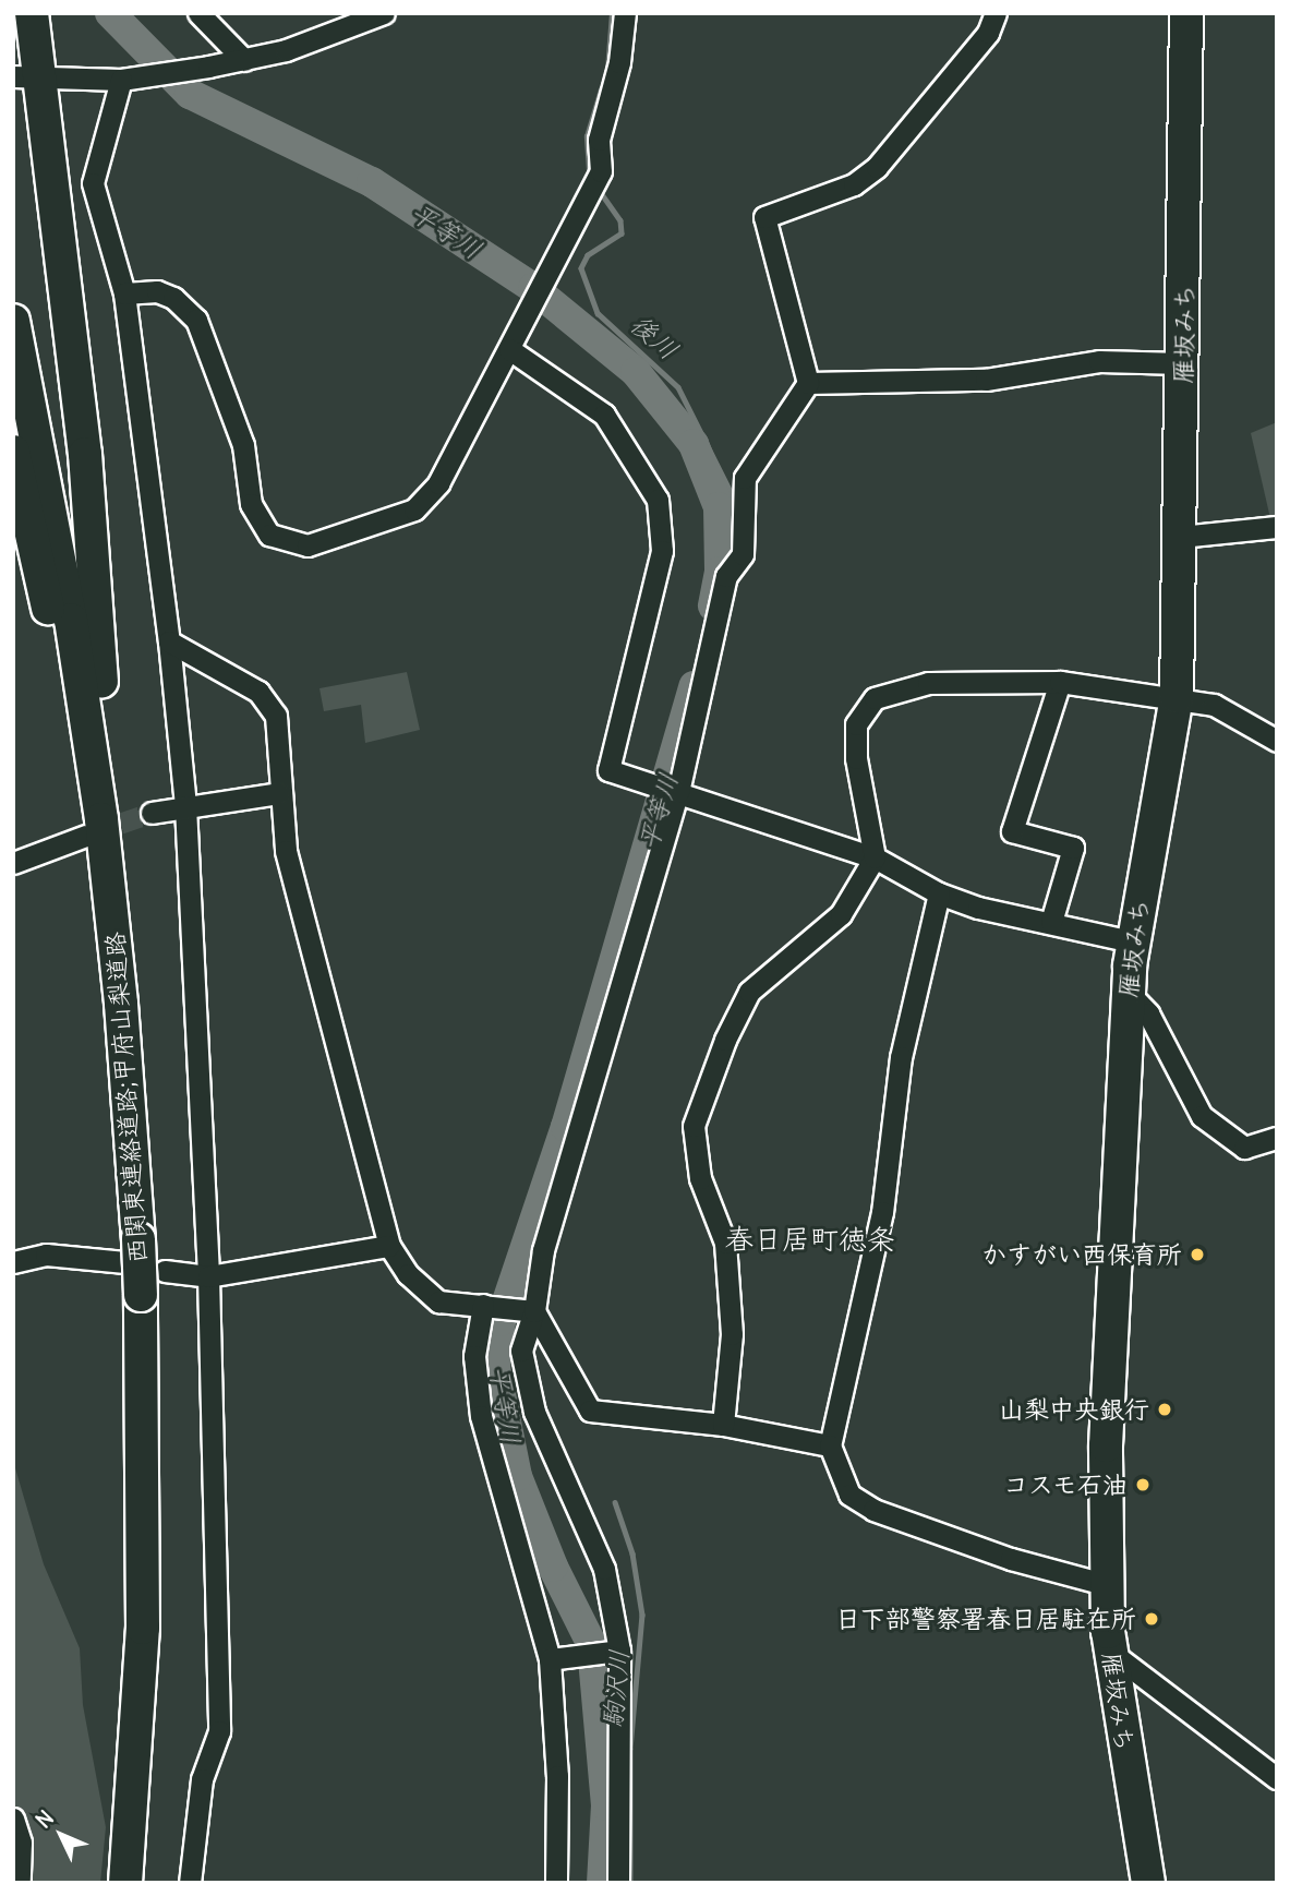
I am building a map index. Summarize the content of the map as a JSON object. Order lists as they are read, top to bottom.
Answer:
{
  "streets": {
    "highway": ["雁坂みち", "西関東連絡道路;甲府山梨道路"]
  },
  "districts": ["春日居町徳条"],
  "water": ["平等川", "後川", "駒沢川"],
  "places": [
    "かすがい西保育所",
    "山梨中央銀行",
    "コスモ石油",
    "日下部警察署春日居駐在所"
  ],
  "north": "top left"
}
